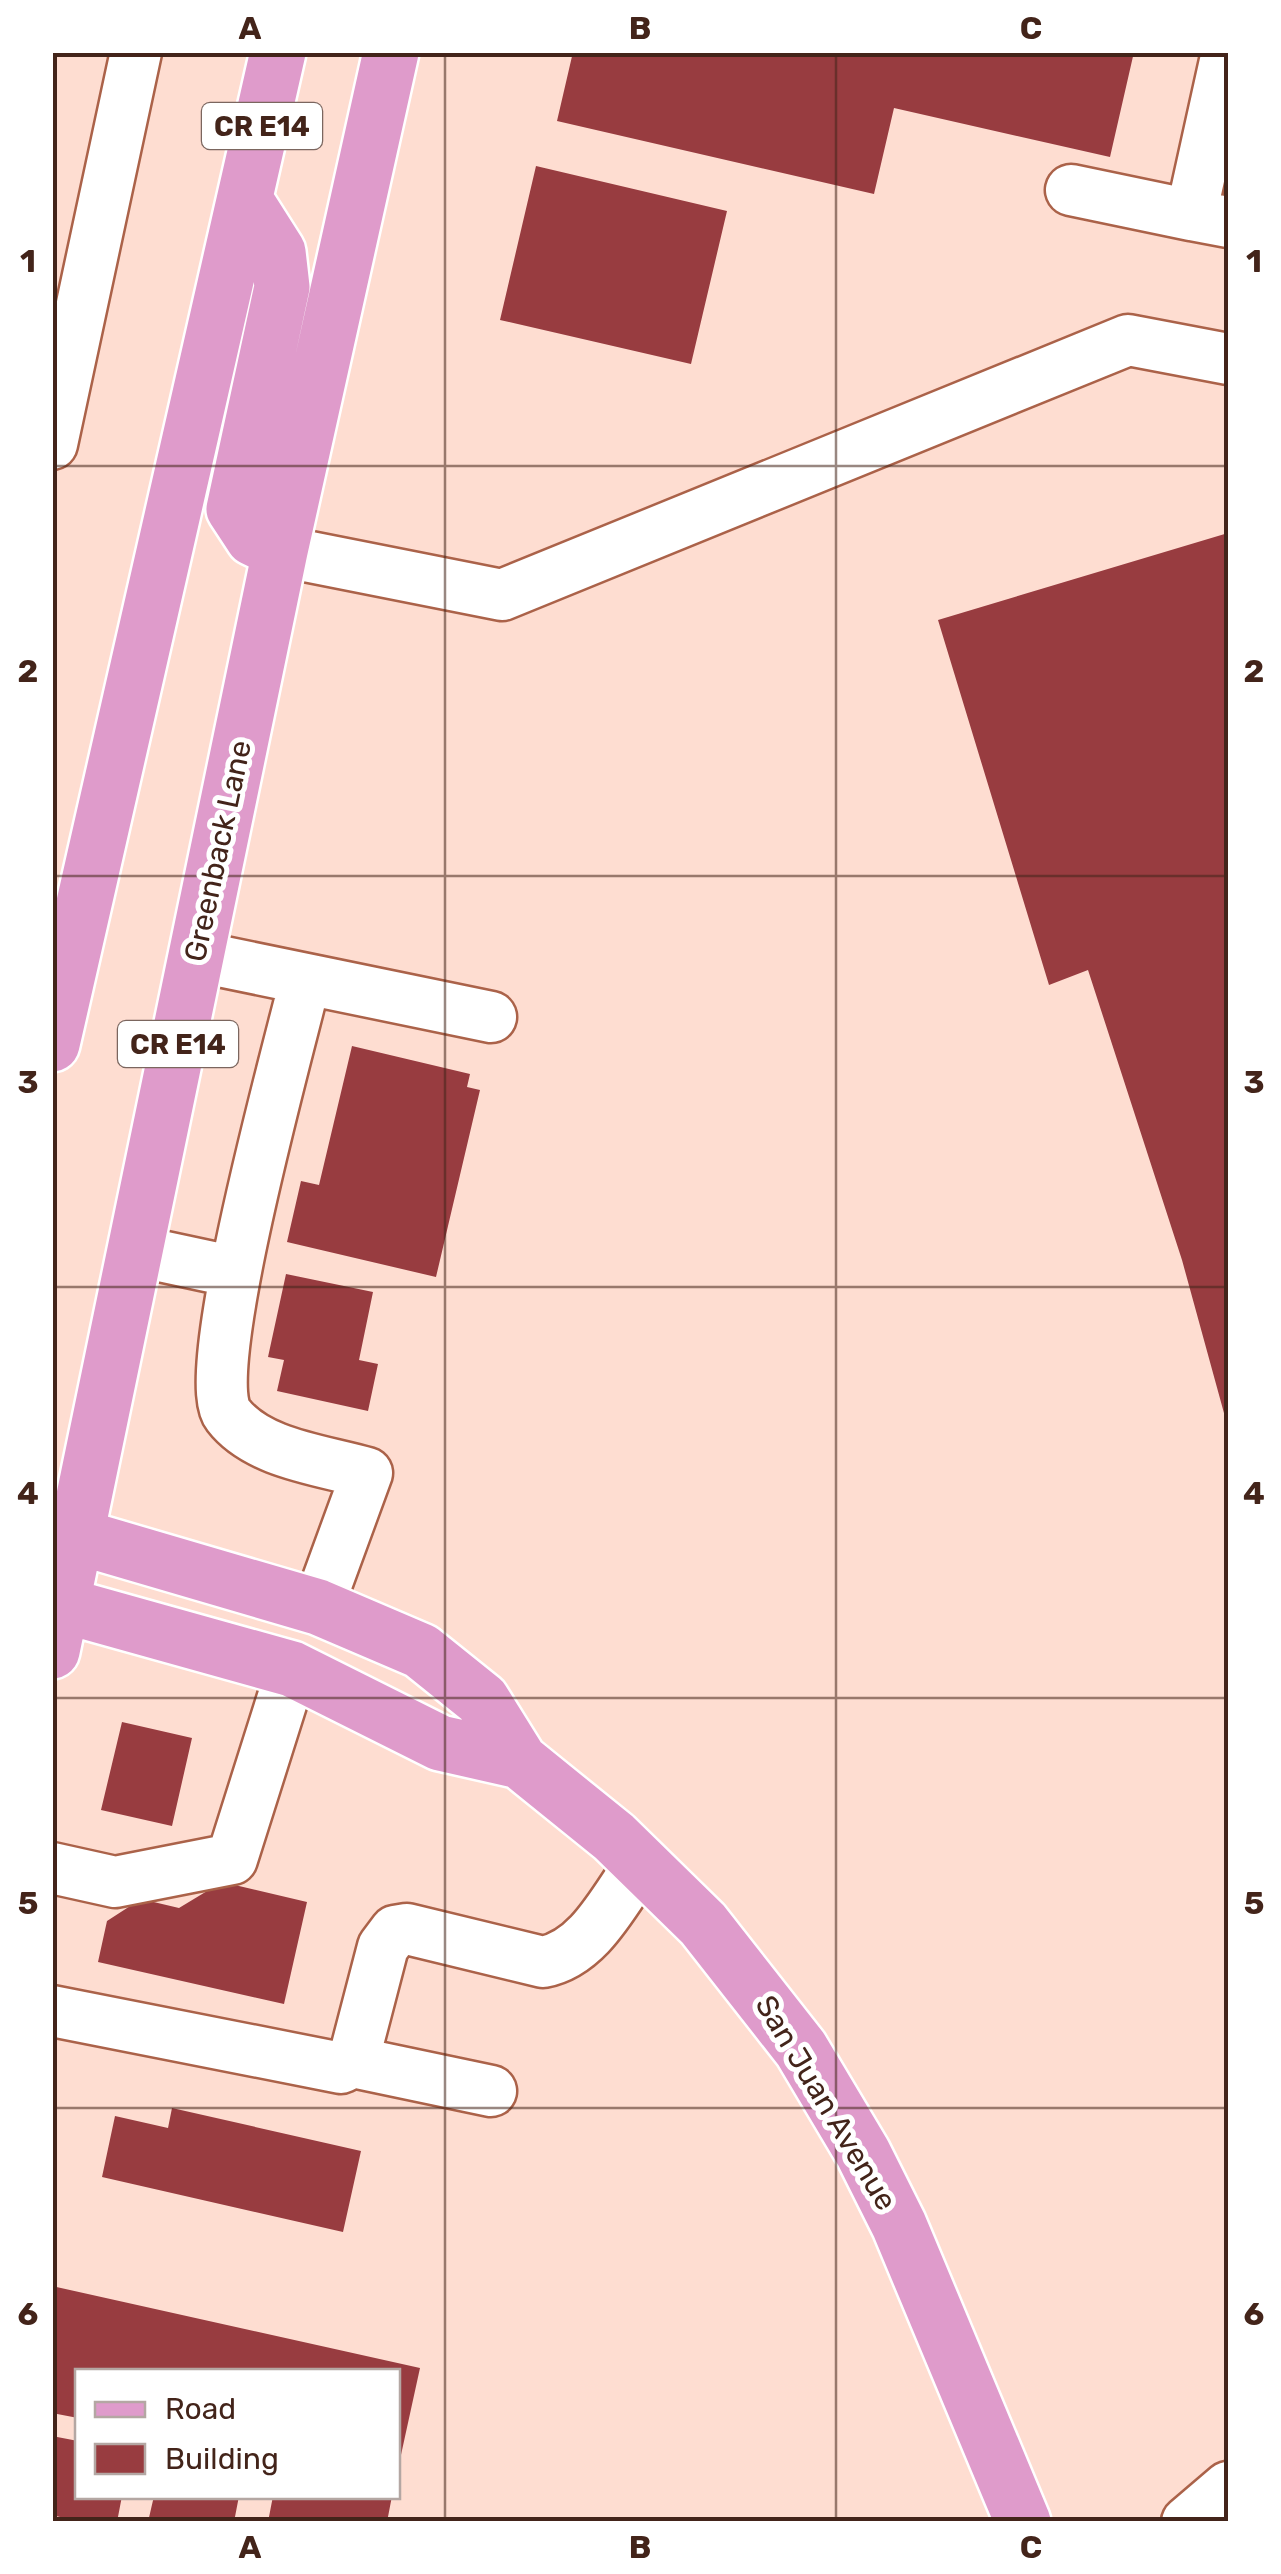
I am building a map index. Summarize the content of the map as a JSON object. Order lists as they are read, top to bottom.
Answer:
{
  "streets": {
    "main road": ["CR E14", "Greenback Lane", "San Juan Avenue"]
  },
  "crossings": [
    ["Greenback Lane", "San Juan Avenue"]
  ],
  "legend": ["Road", "Building"],
  "grid": {
    "columns": ["A", "B", "C"],
    "rows": [
      "1",
      "2",
      "3",
      "4",
      "5",
      "6"
    ]
  }
}
